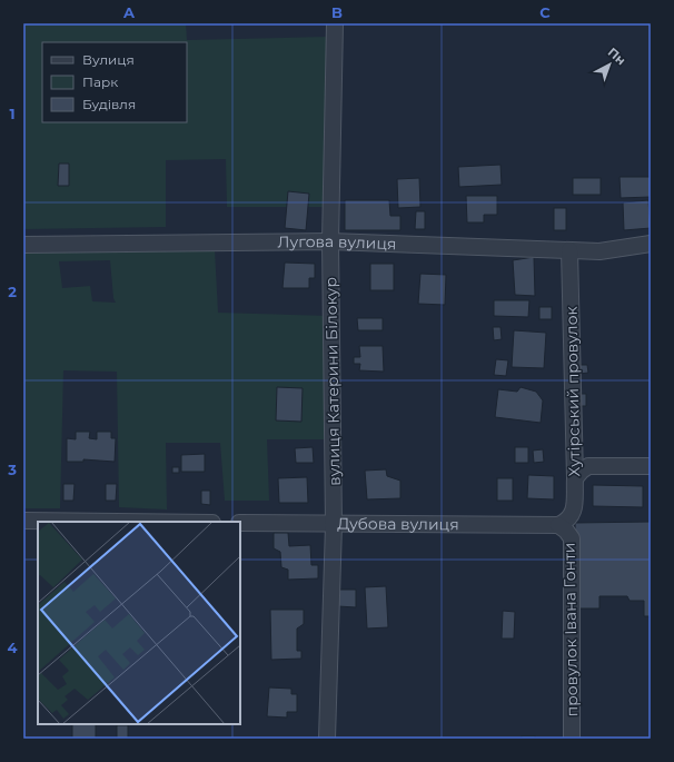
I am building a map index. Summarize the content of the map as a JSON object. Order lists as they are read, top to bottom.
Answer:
{
  "streets": {
    "street": [
      "Лугова вулиця",
      "вулиця Катерини Білокур",
      "Хутірський провулок",
      "Дубова вулиця",
      "провулок Івана Гонти"
    ]
  },
  "crossings": [
    ["Лугова вулиця", "вулиця Катерини Білокур"],
    ["Лугова вулиця", "Хутірський провулок"],
    ["вулиця Катерини Білокур", "Дубова вулиця"],
    ["Хутірський провулок", "Дубова вулиця"],
    ["Хутірський провулок", "провулок Івана Гонти"],
    ["Дубова вулиця", "провулок Івана Гонти"]
  ],
  "legend": ["Вулиця", "Парк", "Будівля"],
  "north": "top right",
  "grid": {
    "columns": ["A", "B", "C"],
    "rows": [
      "1",
      "2",
      "3",
      "4"
    ]
  }
}
